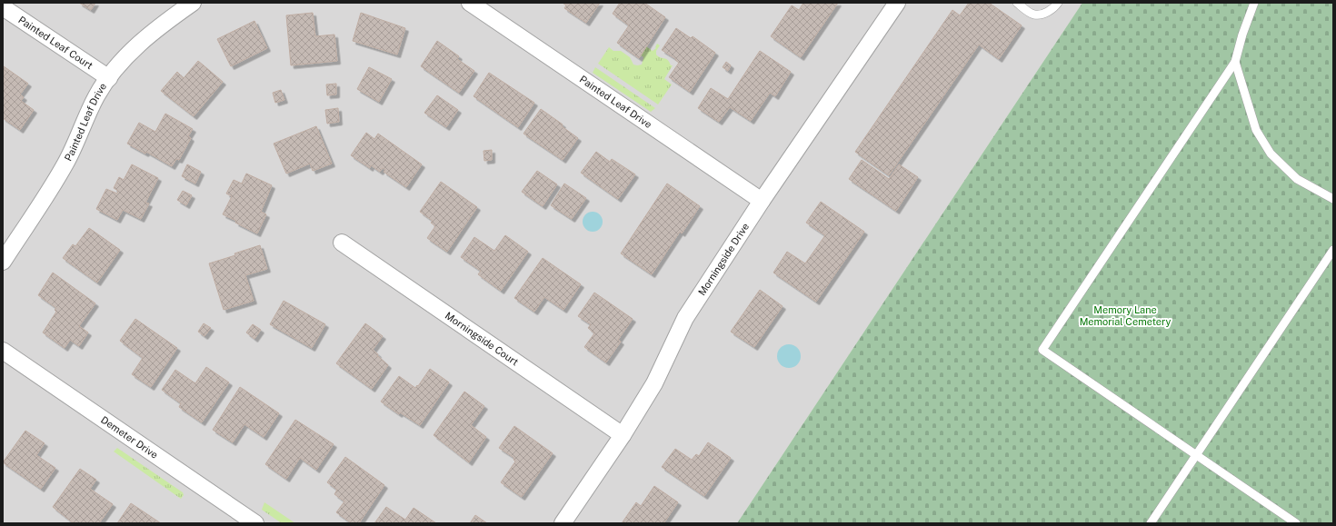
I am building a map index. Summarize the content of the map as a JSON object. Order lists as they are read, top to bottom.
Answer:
{
  "streets": {
    "street": [
      "Painted Leaf Court",
      "Painted Leaf Drive",
      "Morningside Drive",
      "Morningside Court",
      "Demeter Drive"
    ]
  },
  "crossings": [
    ["Painted Leaf Court", "Painted Leaf Drive"],
    ["Painted Leaf Drive", "Morningside Drive"],
    ["Morningside Drive", "Morningside Court"]
  ],
  "parks": ["Memory Lane Memorial Cemetery"]
}
